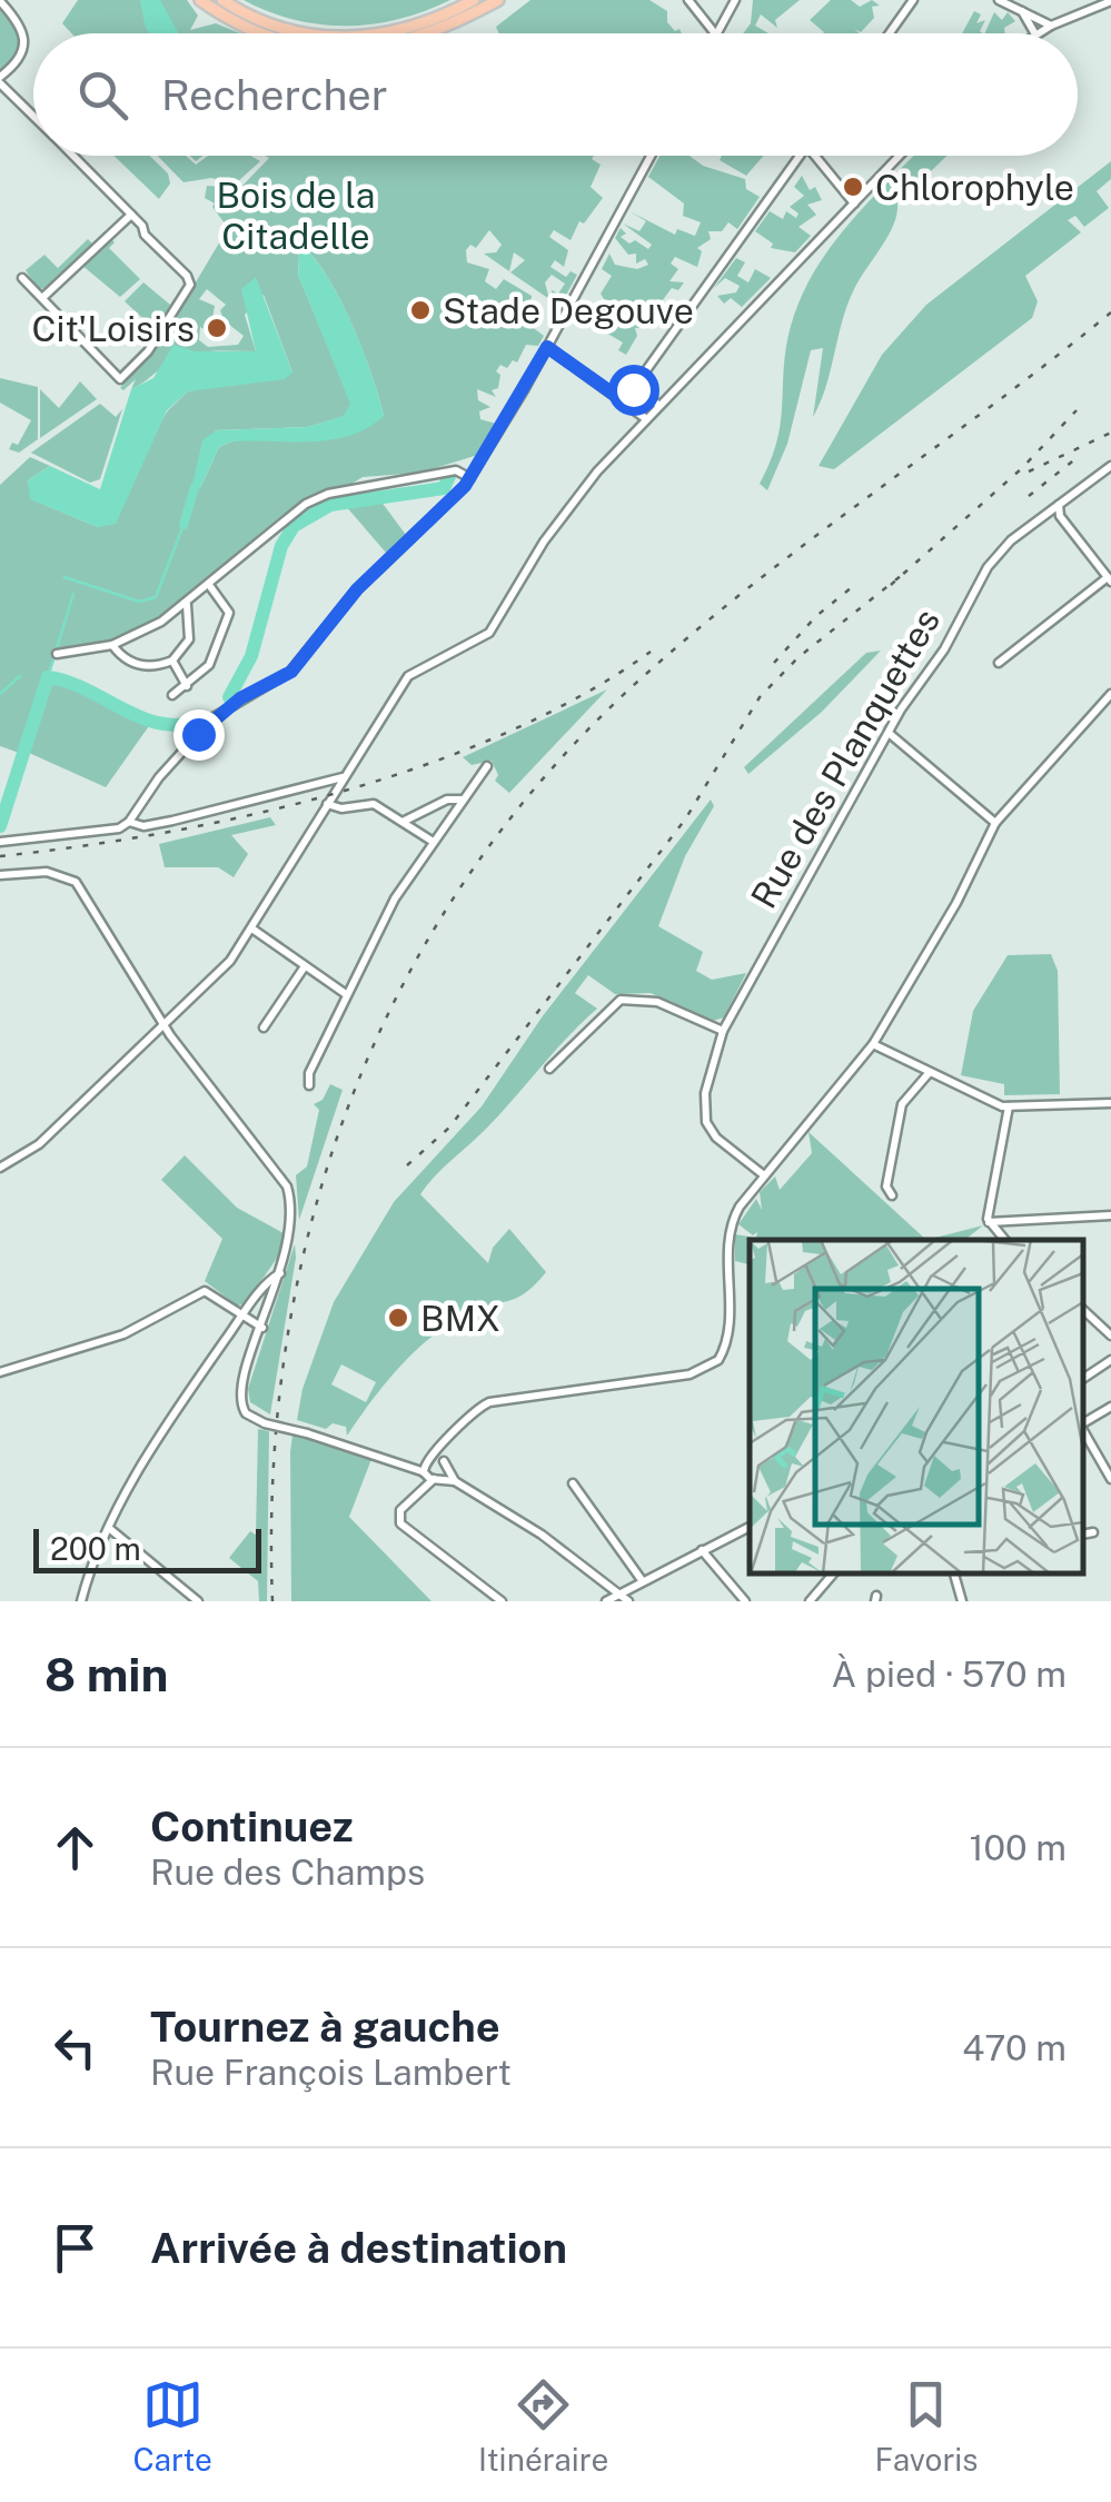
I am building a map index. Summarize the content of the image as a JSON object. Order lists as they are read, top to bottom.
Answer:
{
  "streets": {
    "street": ["Rue des Planquettes"]
  },
  "parks": ["Bois de la Citadelle"],
  "places": [
    "Chlorophyle",
    "Stade Degouve",
    "Cit'Loisirs",
    "BMX"
  ],
  "scale_bar": "200 m",
  "page": {
    "search": "Rechercher",
    "scale": "200 m",
    "heading": ["8 min", "À pied · 570 m"],
    "list": [
      ["Continuez", "Rue des Champs", "100 m"],
      ["Tournez à gauche", "Rue François Lambert", "470 m"],
      "Arrivée à destination"
    ],
    "nav": ["Carte", "Itinéraire", "Favoris"]
  }
}
